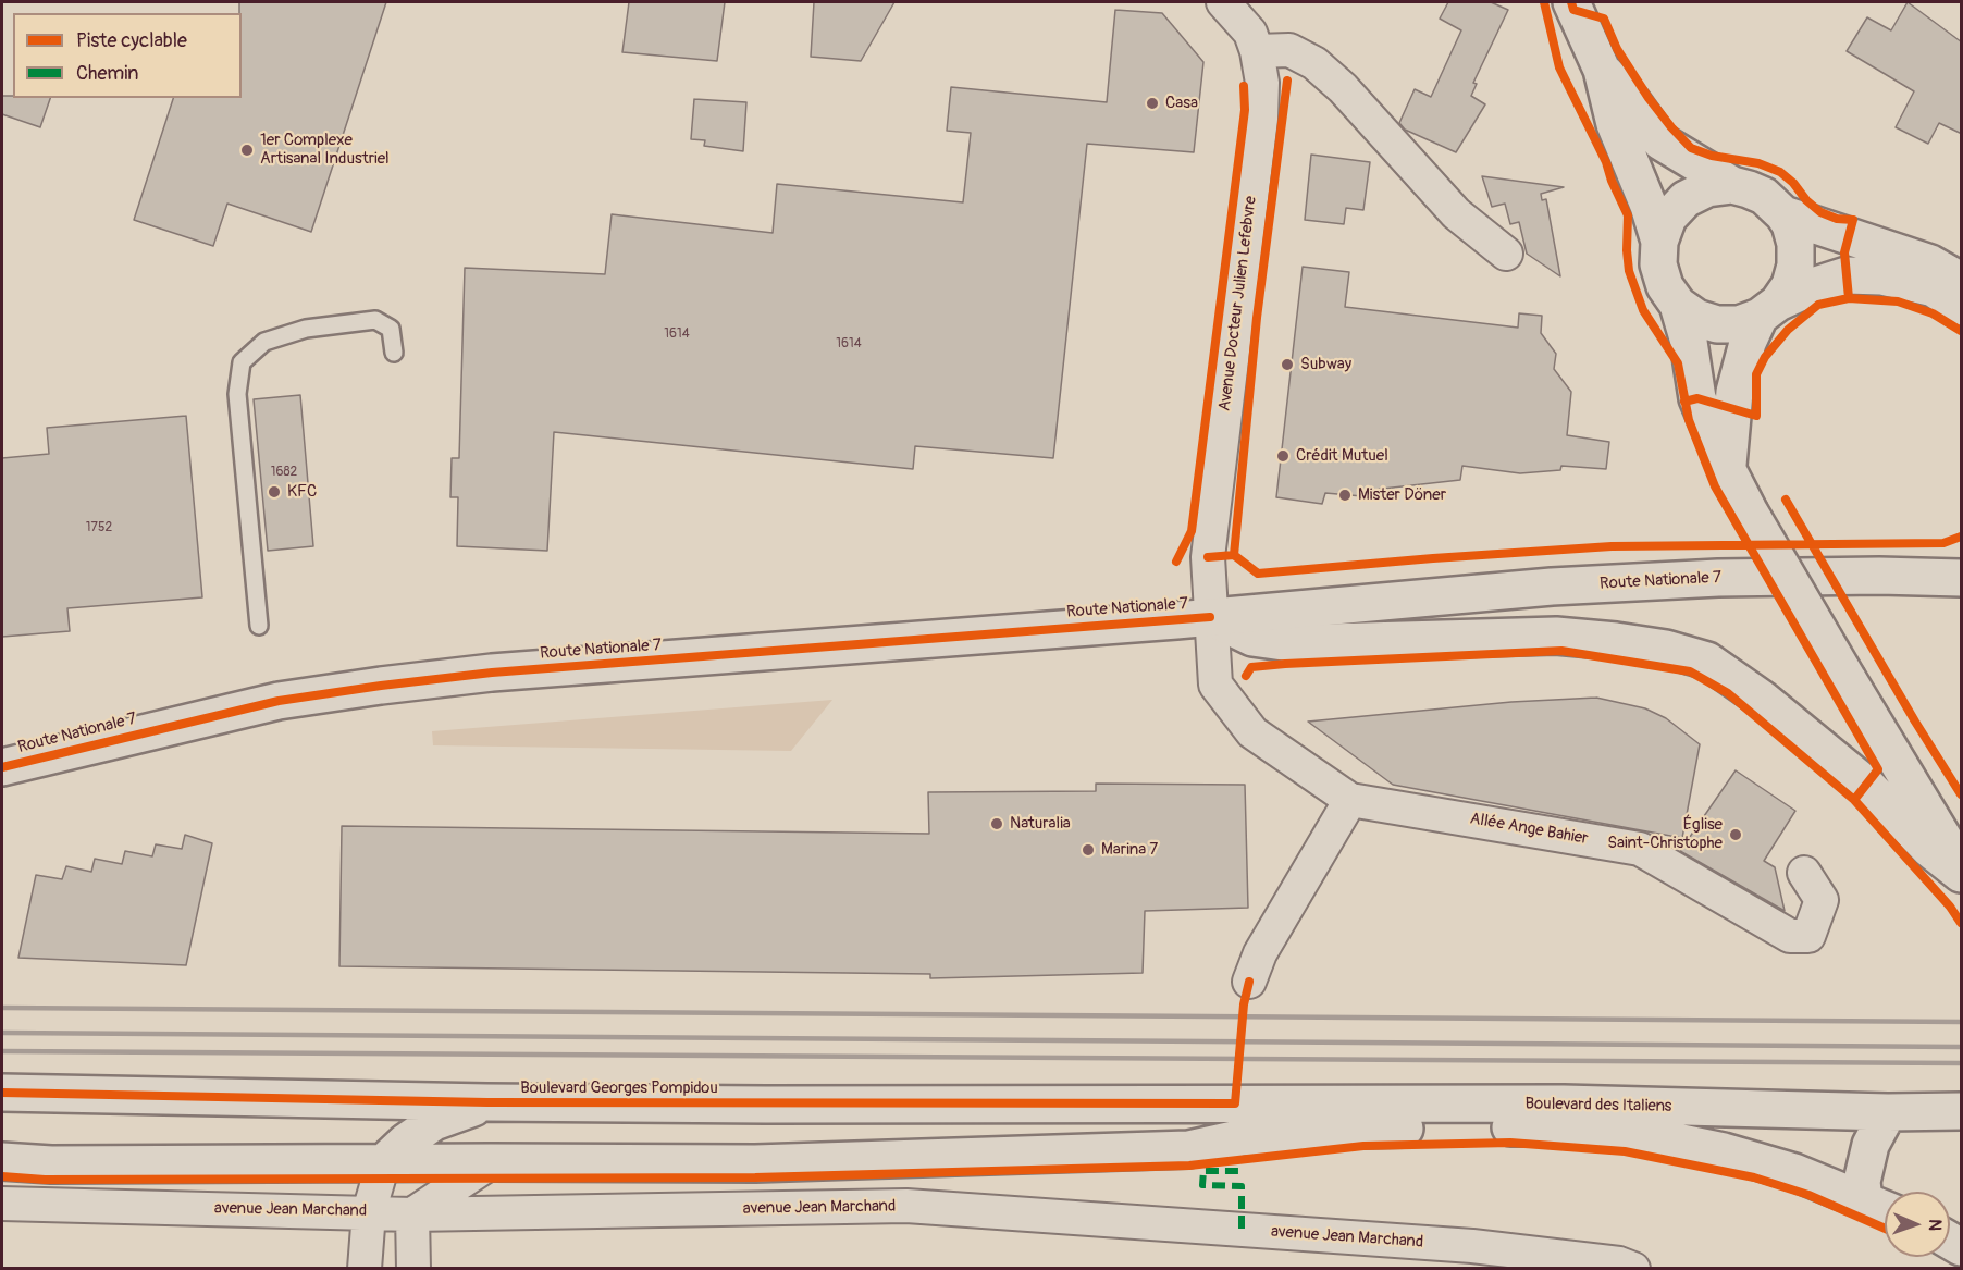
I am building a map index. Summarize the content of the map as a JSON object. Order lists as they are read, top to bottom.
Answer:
{
  "streets": {
    "main road": ["Route Nationale 7", "Boulevard Georges Pompidou", "Boulevard des Italiens"],
    "street": ["Avenue Docteur Julien Lefebvre", "Allée Ange Bahier", "avenue Jean Marchand"]
  },
  "crossings": [
    ["Avenue Docteur Julien Lefebvre", "Route Nationale 7"],
    ["Avenue Docteur Julien Lefebvre", "Allée Ange Bahier"],
    ["Boulevard Georges Pompidou", "Boulevard des Italiens"]
  ],
  "places": [
    "Casa",
    "1er Complexe Artisanal Industriel",
    "Subway",
    "Crédit Mutuel",
    "KFC",
    "Mister Döner",
    "Naturalia",
    "Église Saint-Christophe",
    "Marina 7"
  ],
  "house_numbers": [
    "1614",
    "1614",
    "1682",
    "1752"
  ],
  "legend": ["Piste cyclable", "Chemin"],
  "north": "right"
}
